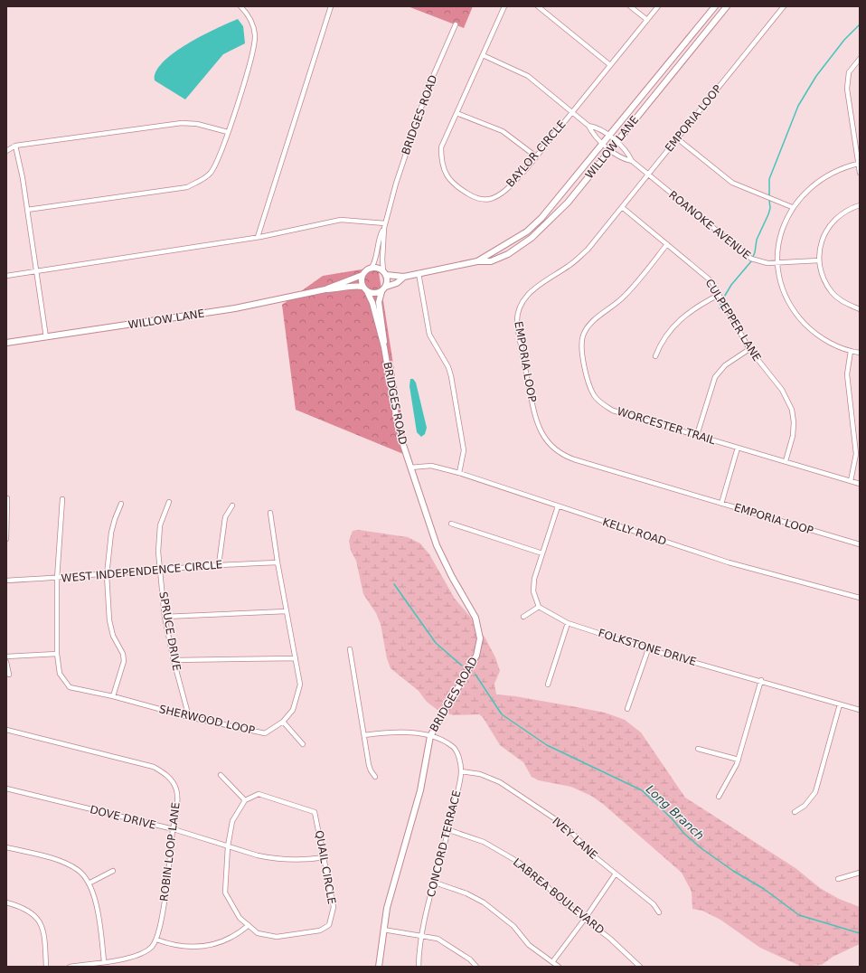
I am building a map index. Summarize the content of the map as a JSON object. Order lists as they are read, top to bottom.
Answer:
{
  "streets": {
    "street": [
      "BRIDGES ROAD",
      "EMPORIA LOOP",
      "WILLOW LANE",
      "BAYLOR CIRCLE",
      "ROANOKE AVENUE",
      "CULPEPPER LANE",
      "WORCESTER TRAIL",
      "KELLY ROAD",
      "WEST INDEPENDENCE CIRCLE",
      "SPRUCE DRIVE",
      "FOLKSTONE DRIVE",
      "SHERWOOD LOOP",
      "DOVE DRIVE",
      "IVEY LANE",
      "CONCORD TERRACE",
      "ROBIN LOOP LANE",
      "QUAIL CIRCLE",
      "LABREA BOULEVARD"
    ]
  },
  "crossings": [
    ["BRIDGES ROAD", "WILLOW LANE"],
    ["BRIDGES ROAD", "KELLY ROAD"],
    ["BRIDGES ROAD", "CONCORD TERRACE"],
    ["EMPORIA LOOP", "ROANOKE AVENUE"],
    ["EMPORIA LOOP", "CULPEPPER LANE"],
    ["WILLOW LANE", "ROANOKE AVENUE"],
    ["CULPEPPER LANE", "WORCESTER TRAIL"],
    ["WEST INDEPENDENCE CIRCLE", "SPRUCE DRIVE"],
    ["WEST INDEPENDENCE CIRCLE", "SHERWOOD LOOP"],
    ["SPRUCE DRIVE", "SHERWOOD LOOP"],
    ["DOVE DRIVE", "ROBIN LOOP LANE"],
    ["DOVE DRIVE", "QUAIL CIRCLE"],
    ["IVEY LANE", "CONCORD TERRACE"],
    ["CONCORD TERRACE", "LABREA BOULEVARD"]
  ],
  "water": ["Long Branch"]
}
